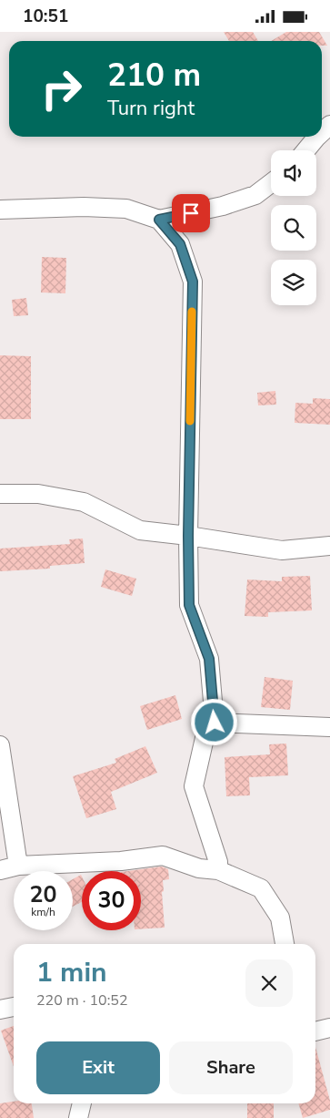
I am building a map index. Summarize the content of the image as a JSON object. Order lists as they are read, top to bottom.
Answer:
{
  "page": {
    "status": "10:51",
    "turn": ["210 m", "Turn right"],
    "speed": "20 km/h",
    "limit": "30",
    "heading": ["1 min", "220 m · 10:52"],
    "buttons": ["Exit", "Share"]
  }
}
